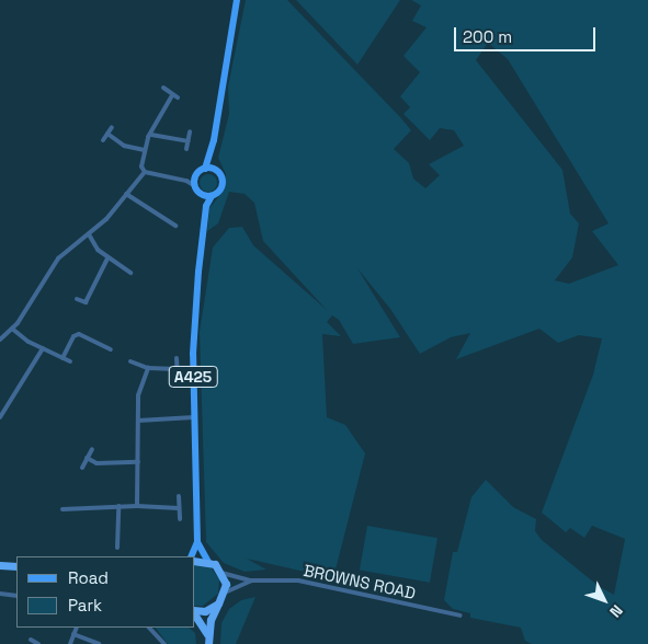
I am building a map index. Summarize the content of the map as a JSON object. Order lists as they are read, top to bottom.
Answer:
{
  "streets": {
    "main road": ["A425"],
    "street": ["BROWNS ROAD"]
  },
  "legend": ["Road", "Park"],
  "scale_bar": "200 m",
  "north": "bottom right"
}
